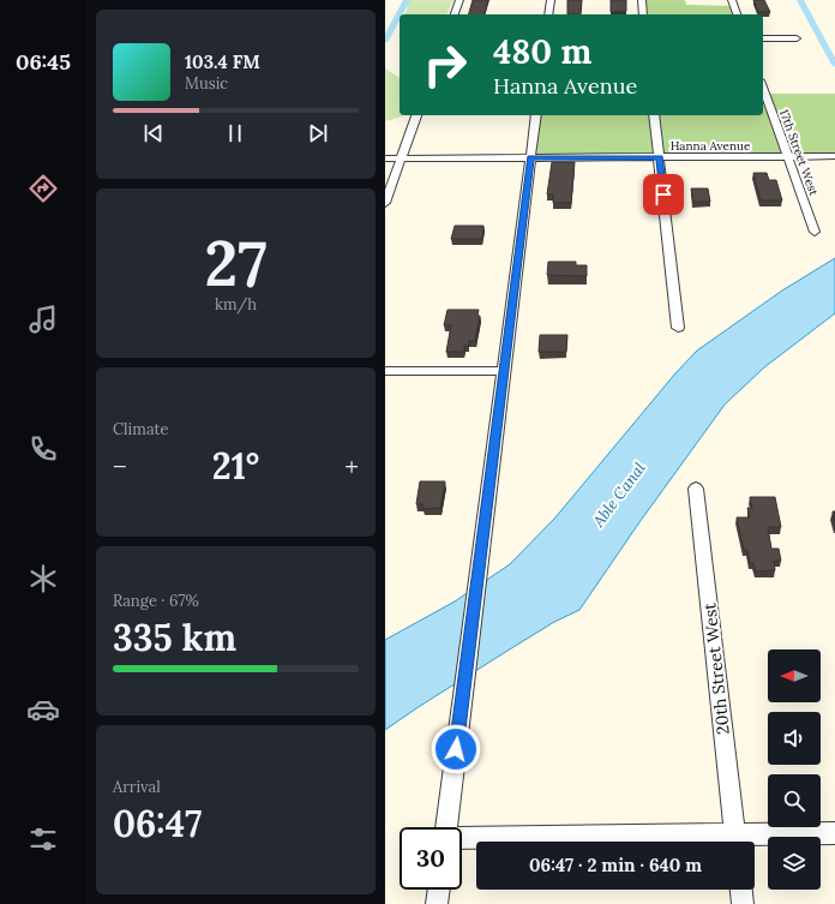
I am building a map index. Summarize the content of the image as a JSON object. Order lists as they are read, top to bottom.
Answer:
{
  "streets": {
    "street": ["Hanna Avenue", "17th Street West", "20th Street West"]
  },
  "crossings": [
    ["Hanna Avenue", "17th Street West"]
  ],
  "water": ["Able Canal"],
  "north": "left",
  "page": {
    "tabs": "06:45",
    "turn": ["480 m", "Hanna Avenue"],
    "song": ["103.4 FM", "Music"],
    "tile": [
      ["27", "km/h"],
      "Climate",
      ["Range · 67%", "335 km"],
      ["Arrival", "06:47"]
    ],
    "heat": ["−", "21°", "+"],
    "limit": "30",
    "trip": "06:47 · 2 min · 640 m"
  }
}
